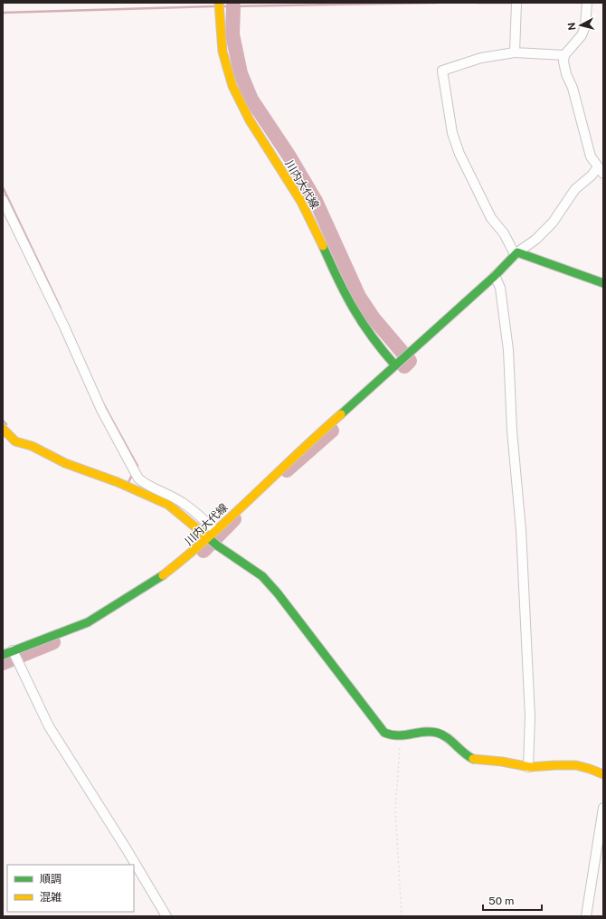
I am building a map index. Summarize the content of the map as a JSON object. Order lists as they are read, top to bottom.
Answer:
{
  "streets": {
    "main road": ["川内大代線"]
  },
  "legend": ["順調", "混雑"],
  "scale_bar": "50 m",
  "north": "left"
}
